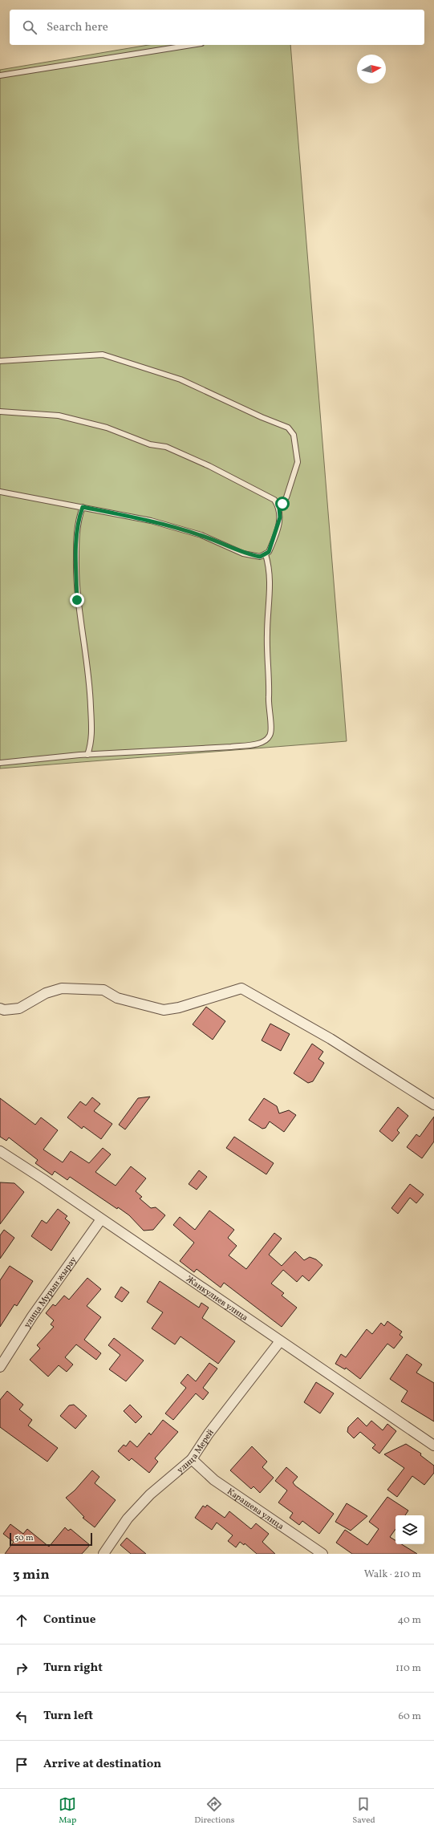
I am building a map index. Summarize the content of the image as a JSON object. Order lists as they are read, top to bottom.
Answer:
{
  "streets": {
    "street": [
      "улица Мурын жырау",
      "Жанкулиев улица",
      "улица Мерей",
      "Карашева улица"
    ]
  },
  "crossings": [
    ["улица Мурын жырау", "Жанкулиев улица"],
    ["Жанкулиев улица", "улица Мерей"],
    ["улица Мерей", "Карашева улица"]
  ],
  "scale_bar": "50 m",
  "north": "right",
  "page": {
    "search": "Search here",
    "scale": "50 m",
    "heading": ["3 min", "Walk · 210 m"],
    "list": [
      ["Continue", "40 m"],
      ["Turn right", "110 m"],
      ["Turn left", "60 m"],
      "Arrive at destination"
    ],
    "nav": ["Map", "Directions", "Saved"]
  }
}
